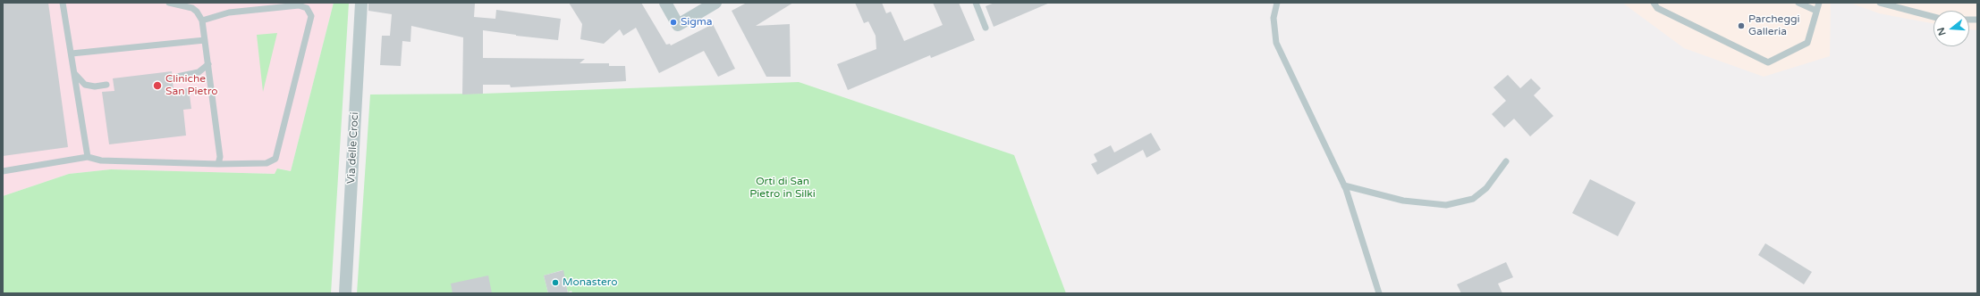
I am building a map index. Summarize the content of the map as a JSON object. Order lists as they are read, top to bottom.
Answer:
{
  "streets": {
    "street": ["Via delle Croci"]
  },
  "parks": ["Orti di San Pietro in Silki"],
  "places": [
    "Sigma",
    "Parcheggi Galleria",
    "Cliniche San Pietro",
    "Monastero"
  ],
  "north": "left"
}
